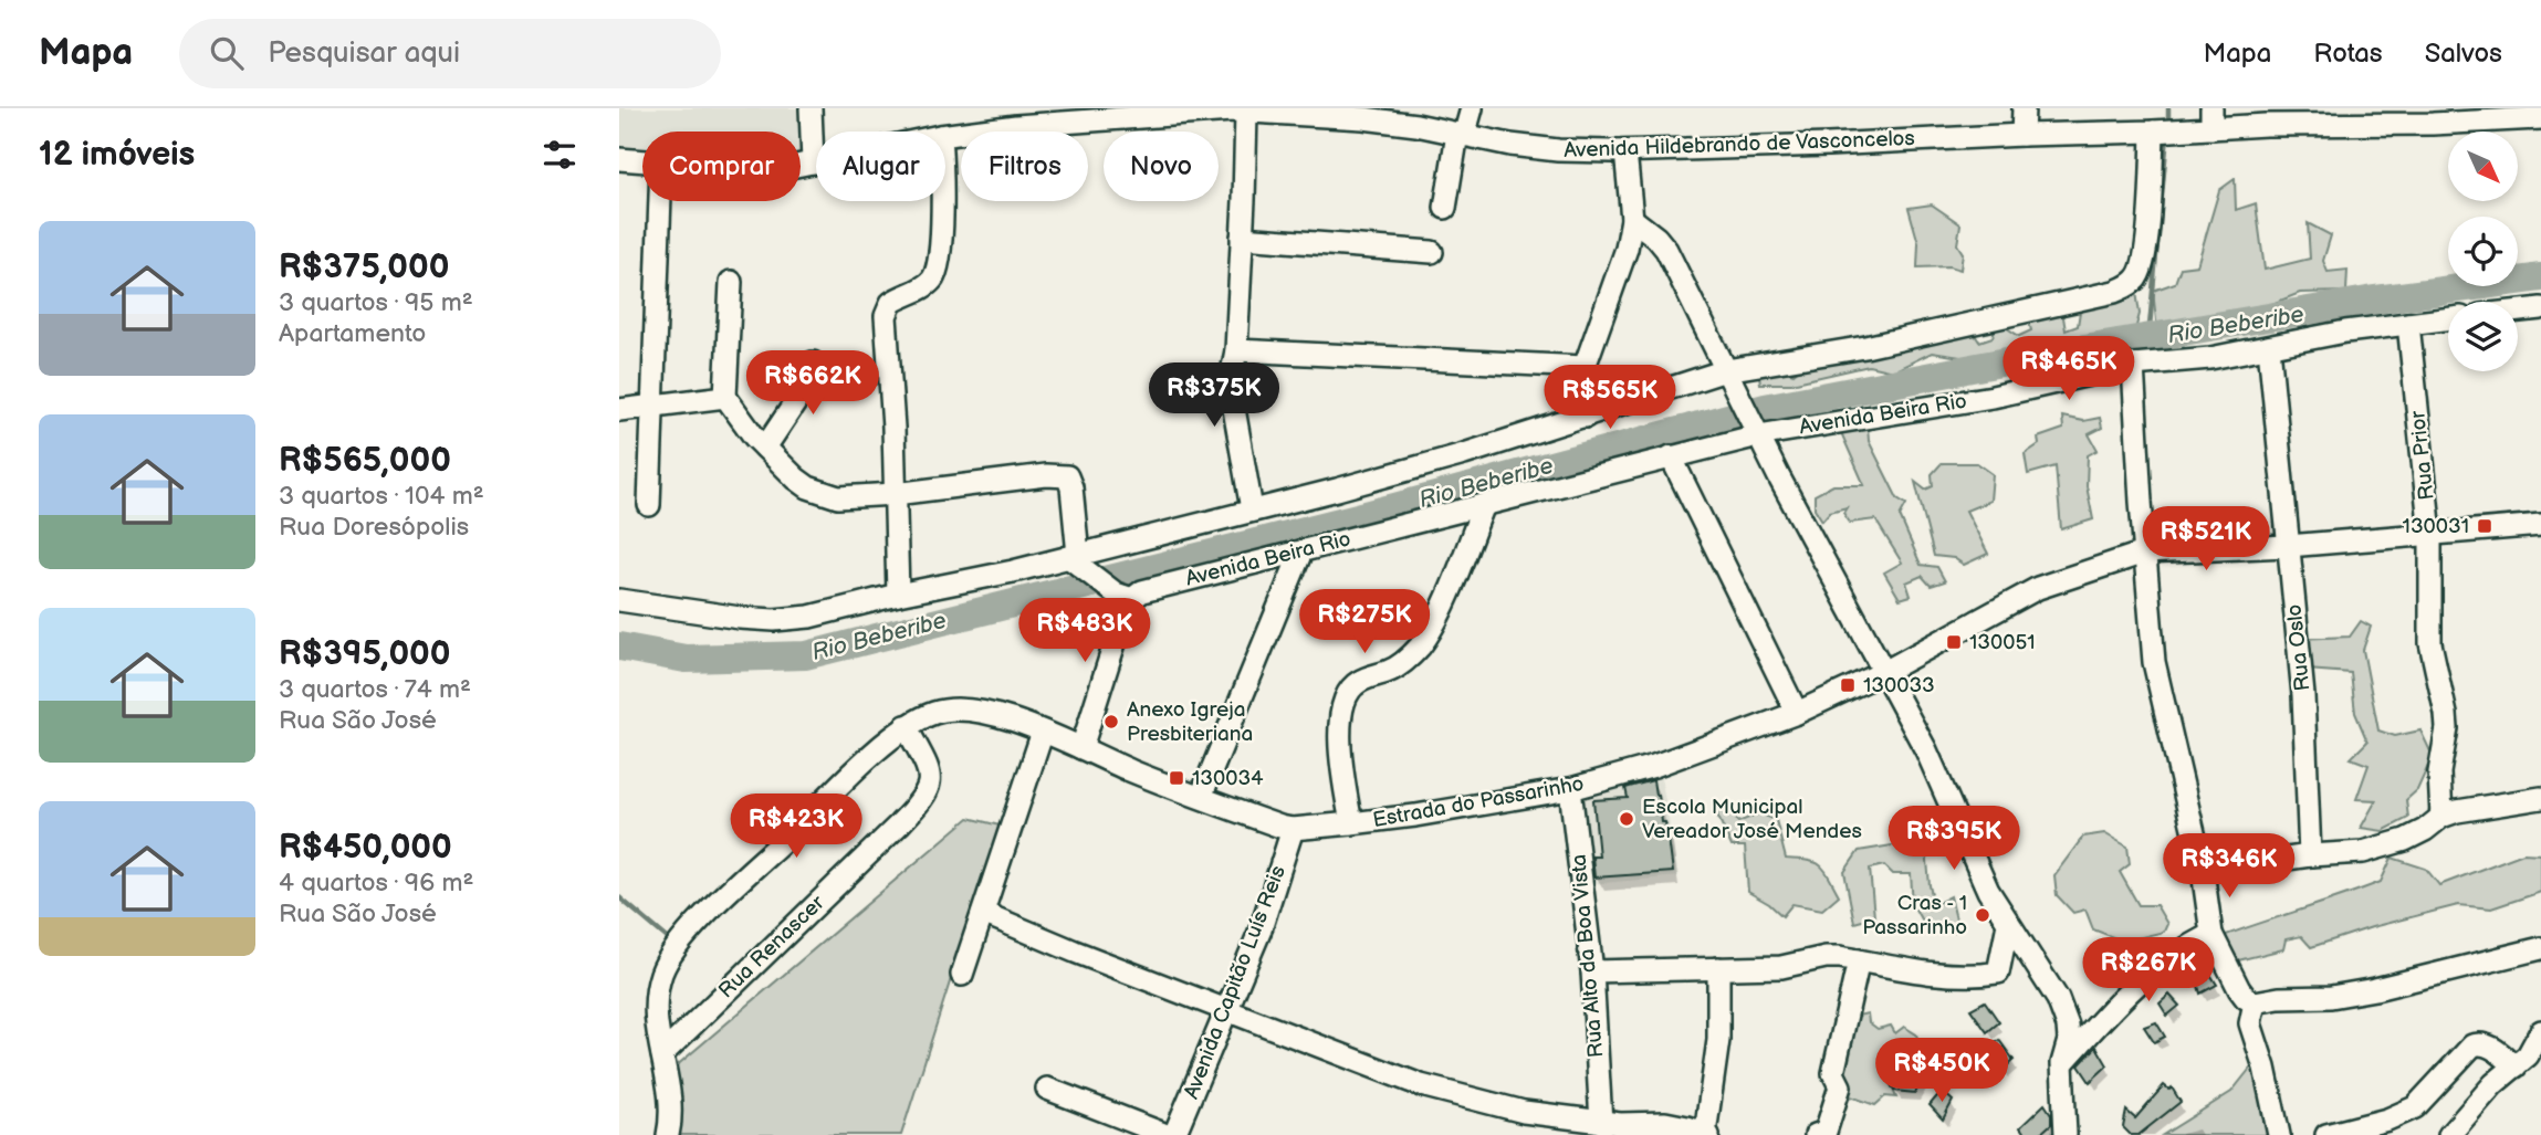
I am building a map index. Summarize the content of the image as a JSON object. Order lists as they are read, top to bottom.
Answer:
{
  "streets": {
    "street": [
      "Avenida Hildebrando de Vasconcelos",
      "Avenida Beira Rio",
      "Rua Prior",
      "Rua Oslo",
      "Estrada do Passarinho",
      "Rua Renascer",
      "Rua Alto da Boa Vista",
      "Avenida Capitão Luís Reis"
    ]
  },
  "crossings": [
    ["Avenida Beira Rio", "Rua Prior"],
    ["Avenida Beira Rio", "Rua Oslo"],
    ["Rua Prior", "Estrada do Passarinho"],
    ["Rua Oslo", "Estrada do Passarinho"],
    ["Estrada do Passarinho", "Rua Renascer"],
    ["Estrada do Passarinho", "Rua Alto da Boa Vista"],
    ["Estrada do Passarinho", "Avenida Capitão Luís Reis"]
  ],
  "water": ["Rio Beberibe"],
  "places": {
    "transit": [
      "130031",
      "130051",
      "130033",
      "130034"
    ],
    "other": ["Anexo Igreja Presbiteriana", "Escola Municipal Vereador José Mendes", "Cras - 1 Passarinho"]
  },
  "north": "bottom right",
  "page": {
    "header": "Mapa",
    "search": "Pesquisar aqui",
    "nav": ["Mapa", "Rotas", "Salvos"],
    "heading": "12 imóveis",
    "chip": [
      "Comprar",
      "Alugar",
      "Filtros",
      "Novo"
    ],
    "list": [
      {
        "name": "R$375,000",
        "note": "3 quartos · 95 m² · Apartamento"
      },
      {
        "name": "R$565,000",
        "note": "3 quartos · 104 m² · Rua Doresópolis"
      },
      {
        "name": "R$395,000",
        "note": "3 quartos · 74 m² · Rua São José"
      },
      {
        "name": "R$450,000",
        "note": "4 quartos · 96 m² · Rua São José"
      }
    ],
    "price": [
      "R$465K",
      "R$662K",
      "R$375K",
      "R$565K",
      "R$521K",
      "R$275K",
      "R$483K",
      "R$423K",
      "R$395K",
      "R$346K",
      "R$267K",
      "R$450K"
    ]
  }
}
